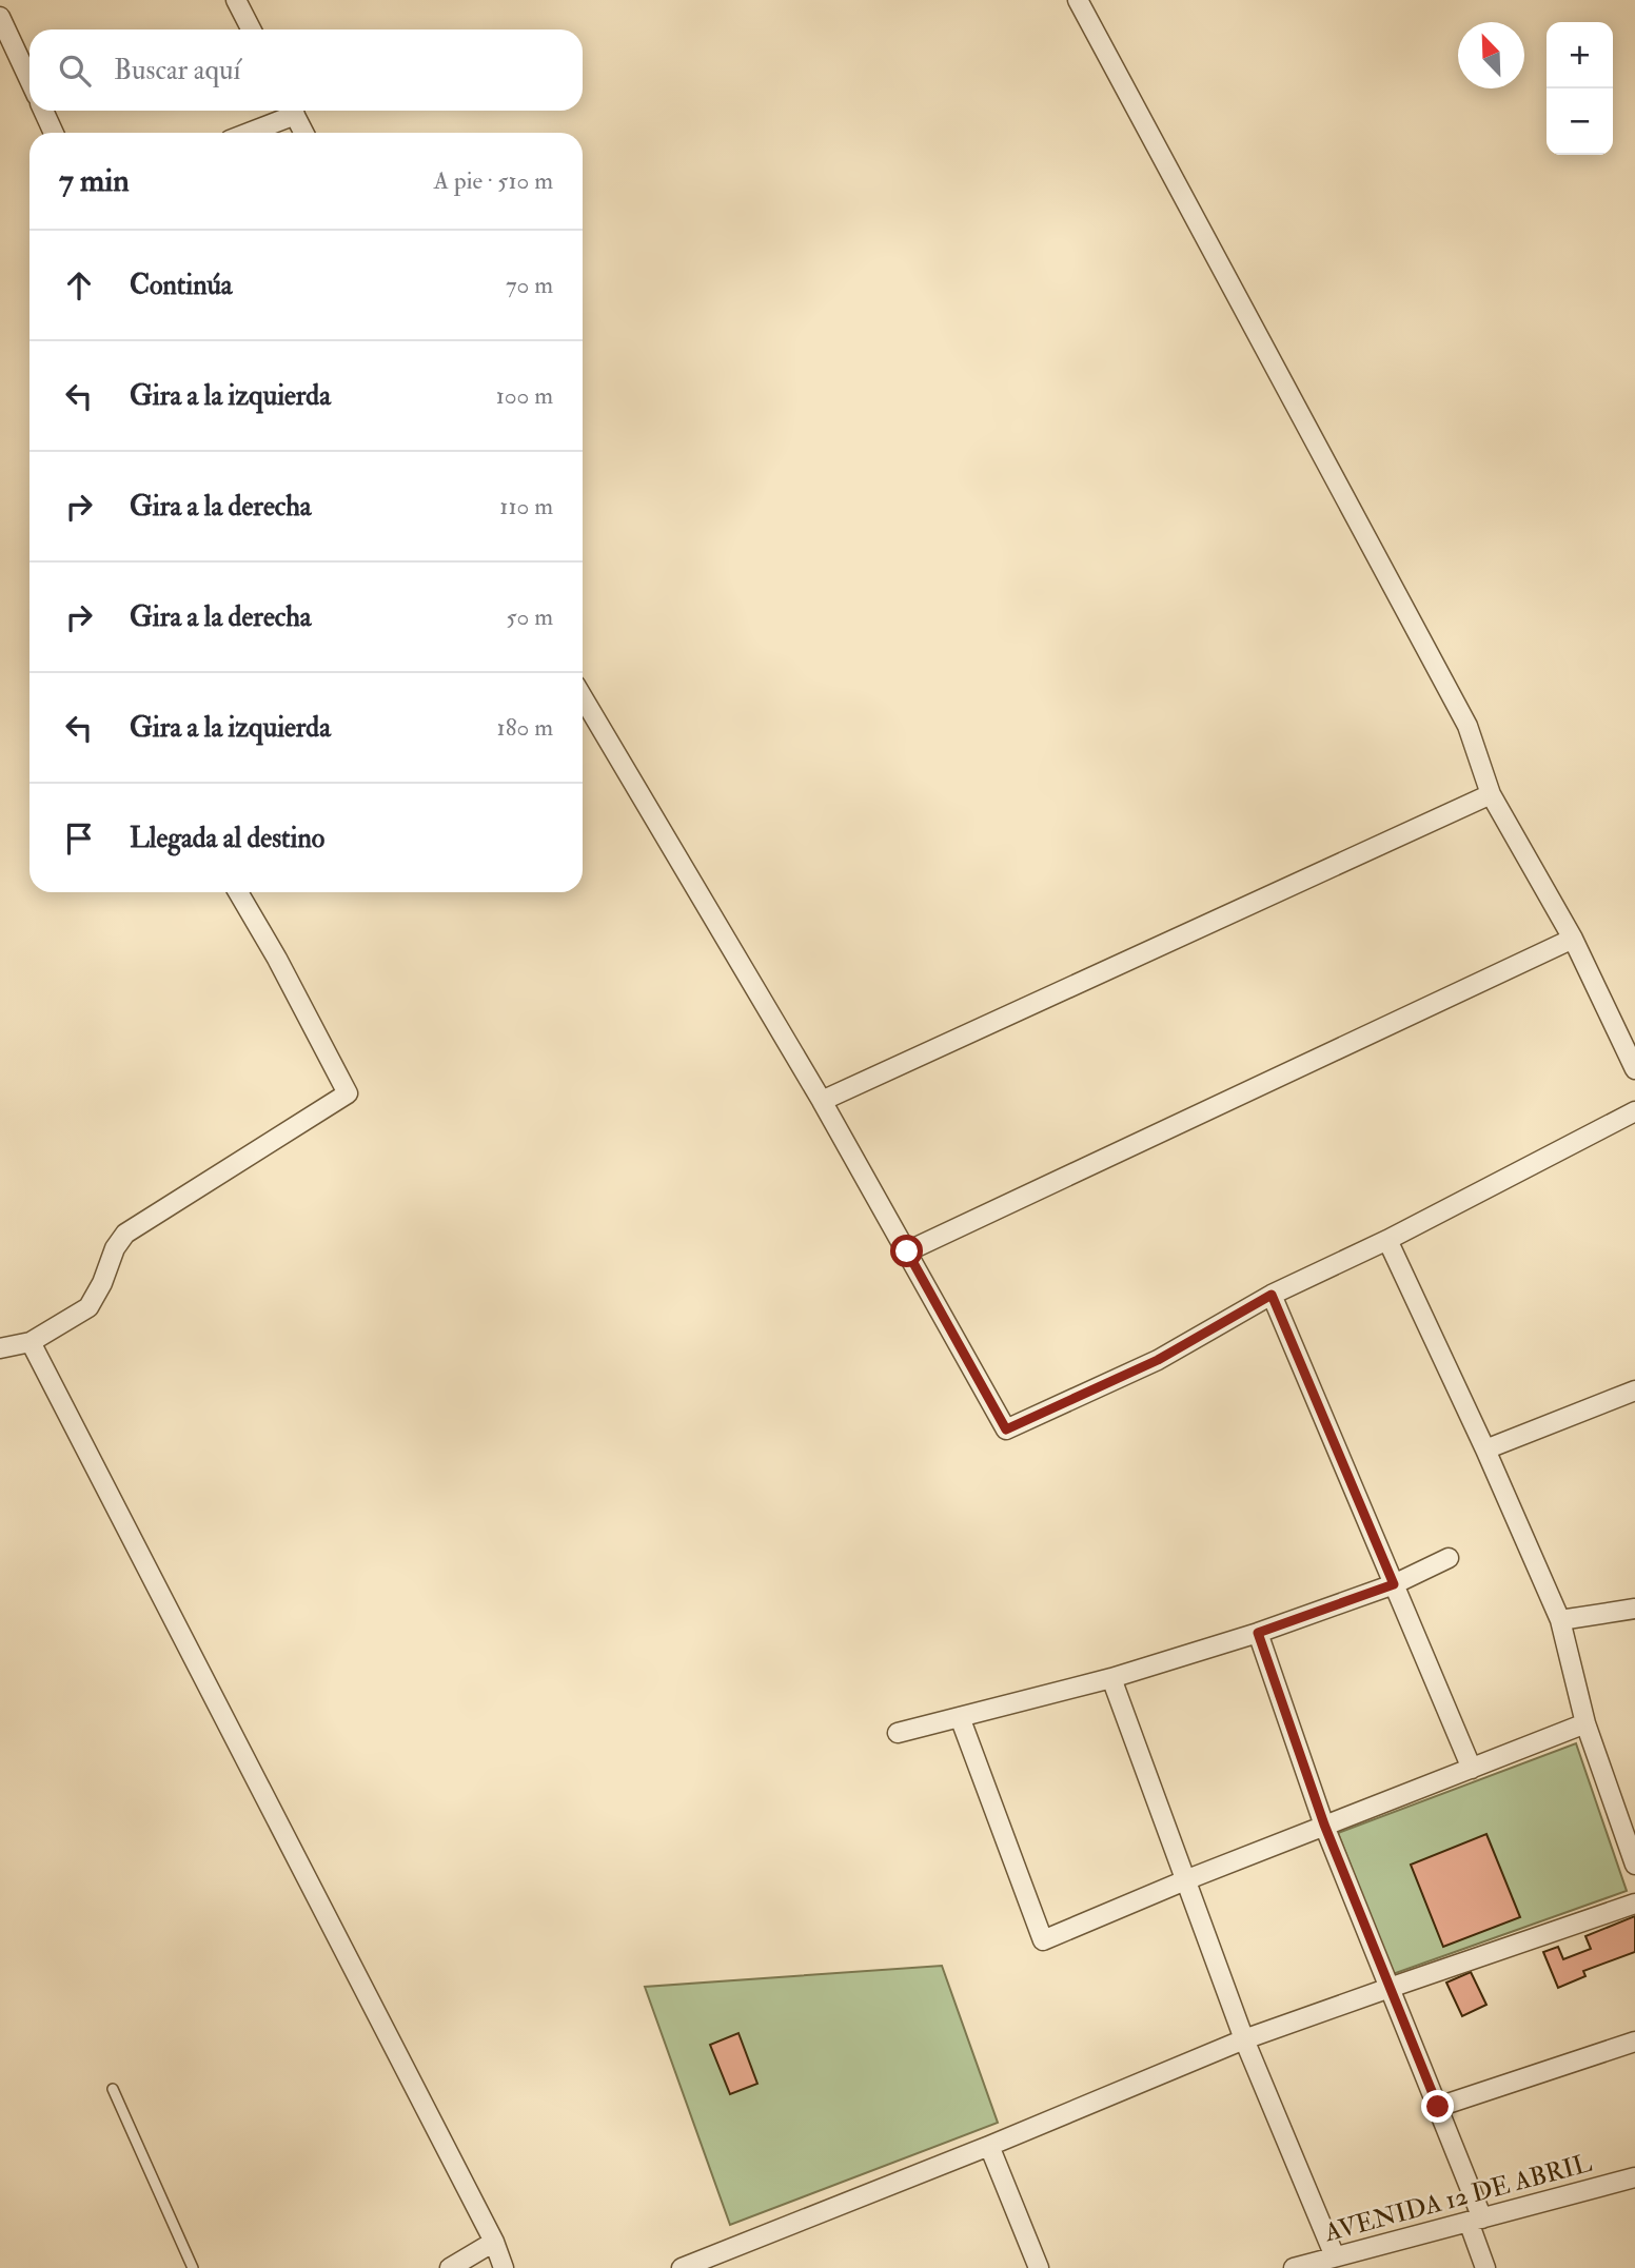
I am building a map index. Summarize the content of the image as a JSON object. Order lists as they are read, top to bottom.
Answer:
{
  "streets": {
    "street": ["AVENIDA 12 DE ABRIL"]
  },
  "north": "top left",
  "page": {
    "map_buttons": ["+", "−"],
    "search": "Buscar aquí",
    "heading": ["7 min", "A pie · 510 m"],
    "list": [
      ["Continúa", "70 m"],
      ["Gira a la izquierda", "100 m"],
      ["Gira a la derecha", "110 m"],
      ["Gira a la derecha", "50 m"],
      ["Gira a la izquierda", "180 m"],
      "Llegada al destino"
    ]
  }
}
